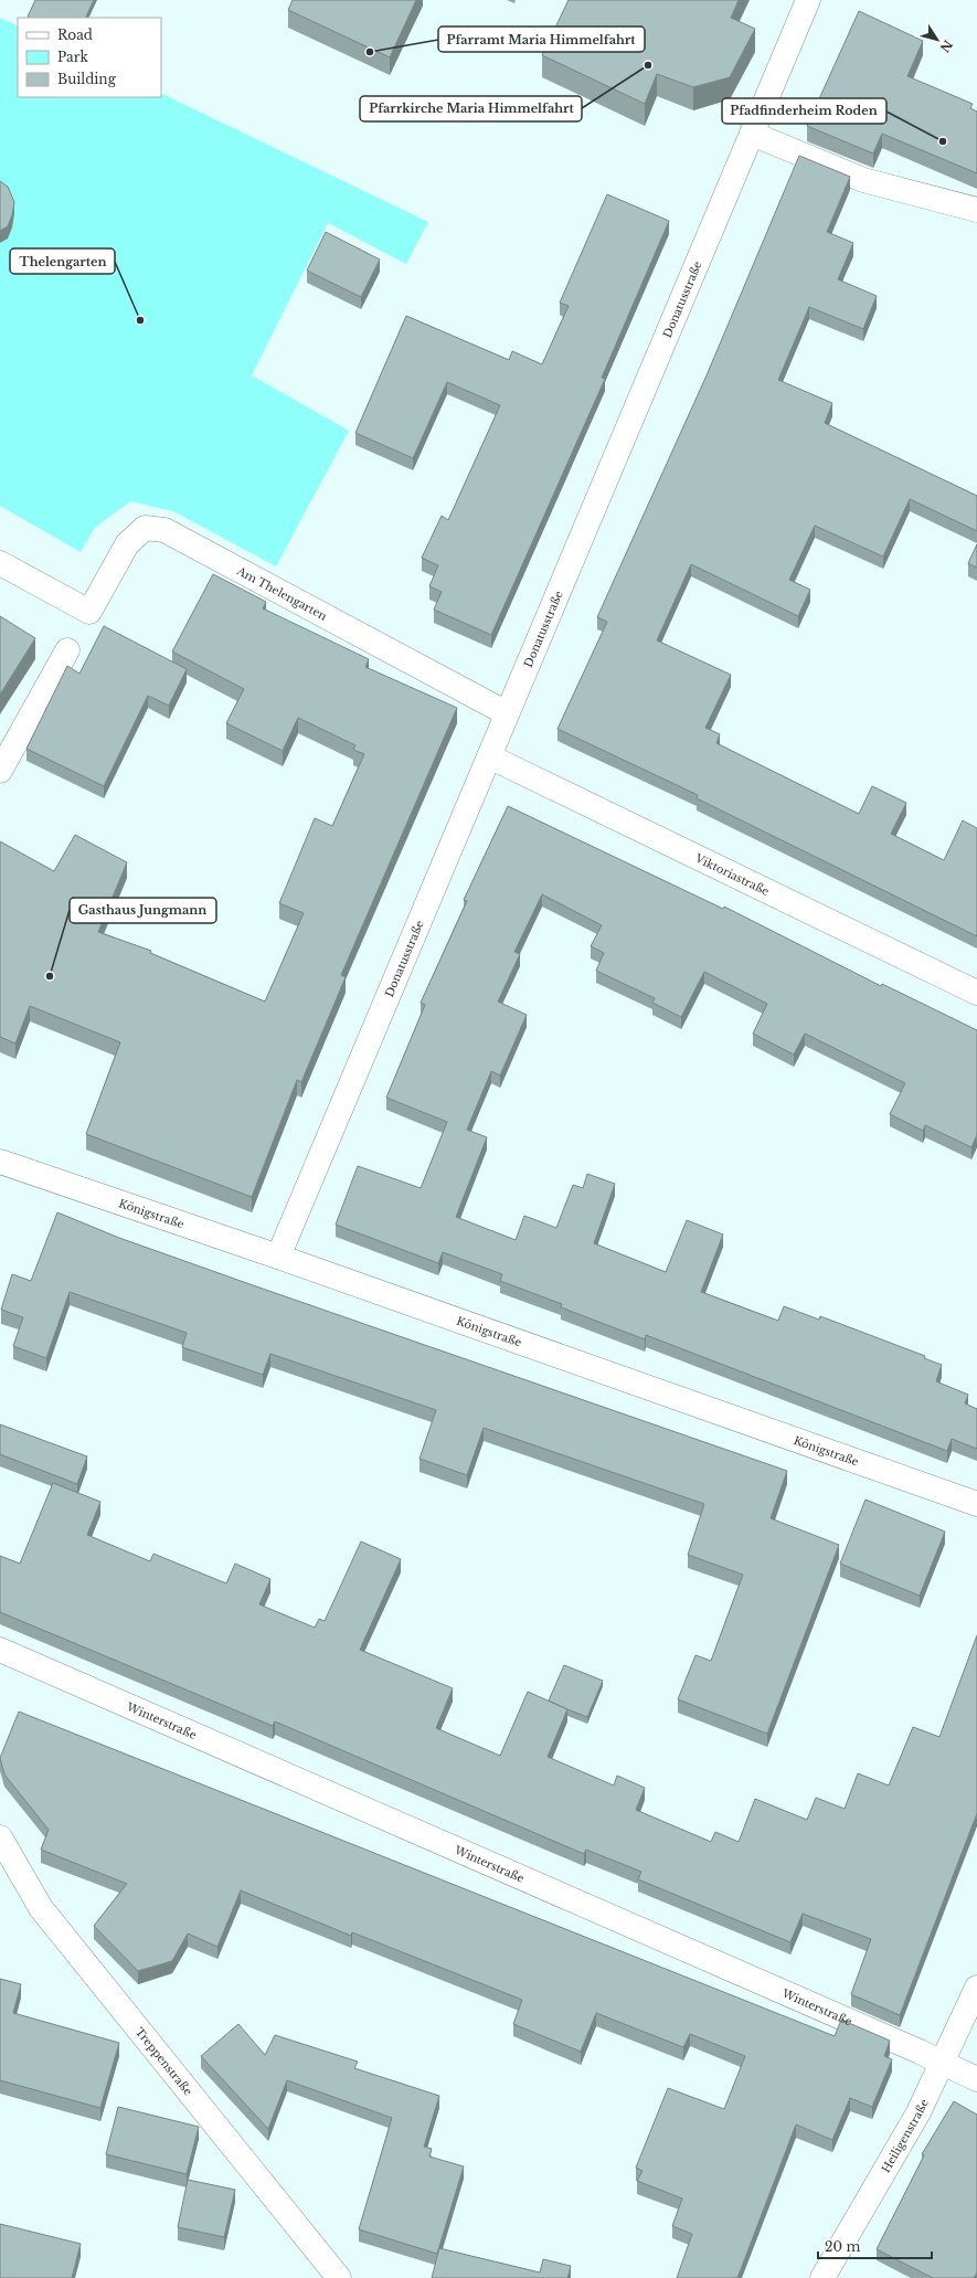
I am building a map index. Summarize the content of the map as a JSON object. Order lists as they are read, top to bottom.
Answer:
{
  "streets": {
    "street": [
      "Donatusstraße",
      "Am Thelengarten",
      "Viktoriastraße",
      "Königstraße",
      "Winterstraße",
      "Treppenstraße",
      "Heiligenstraße"
    ]
  },
  "crossings": [
    ["Donatusstraße", "Am Thelengarten"],
    ["Donatusstraße", "Viktoriastraße"],
    ["Donatusstraße", "Königstraße"],
    ["Winterstraße", "Heiligenstraße"]
  ],
  "places": [
    "Pfarramt Maria Himmelfahrt",
    "Pfarrkirche Maria Himmelfahrt",
    "Pfadfinderheim Roden",
    "Thelengarten",
    "Gasthaus Jungmann"
  ],
  "legend": ["Road", "Park", "Building"],
  "scale_bar": "20 m",
  "north": "bottom right"
}
